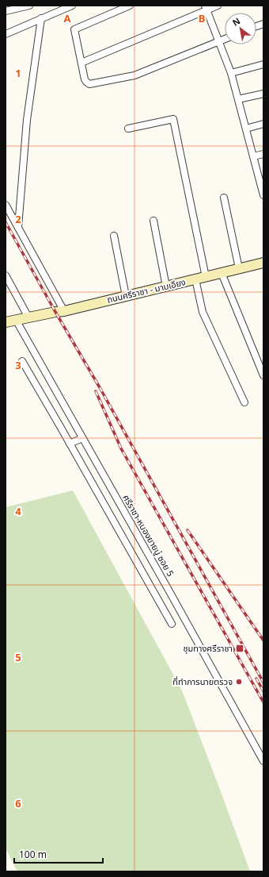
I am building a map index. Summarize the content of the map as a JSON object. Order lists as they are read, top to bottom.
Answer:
{
  "streets": {
    "main road": ["ถนนศรีราชา - มาบเอียง"],
    "street": ["ศรีราชา-หนองยายบู่ ซอย 5"]
  },
  "crossings": [
    ["ถนนศรีราชา - มาบเอียง", "ศรีราชา-หนองยายบู่ ซอย 5"]
  ],
  "places": {
    "transit": ["ชุมทางศรีราชา"],
    "other": ["ที่ทำการนายตรวจ"]
  },
  "scale_bar": "100 m",
  "north": "top left",
  "grid": {
    "columns": ["A", "B"],
    "rows": [
      "1",
      "2",
      "3",
      "4",
      "5",
      "6"
    ]
  }
}
